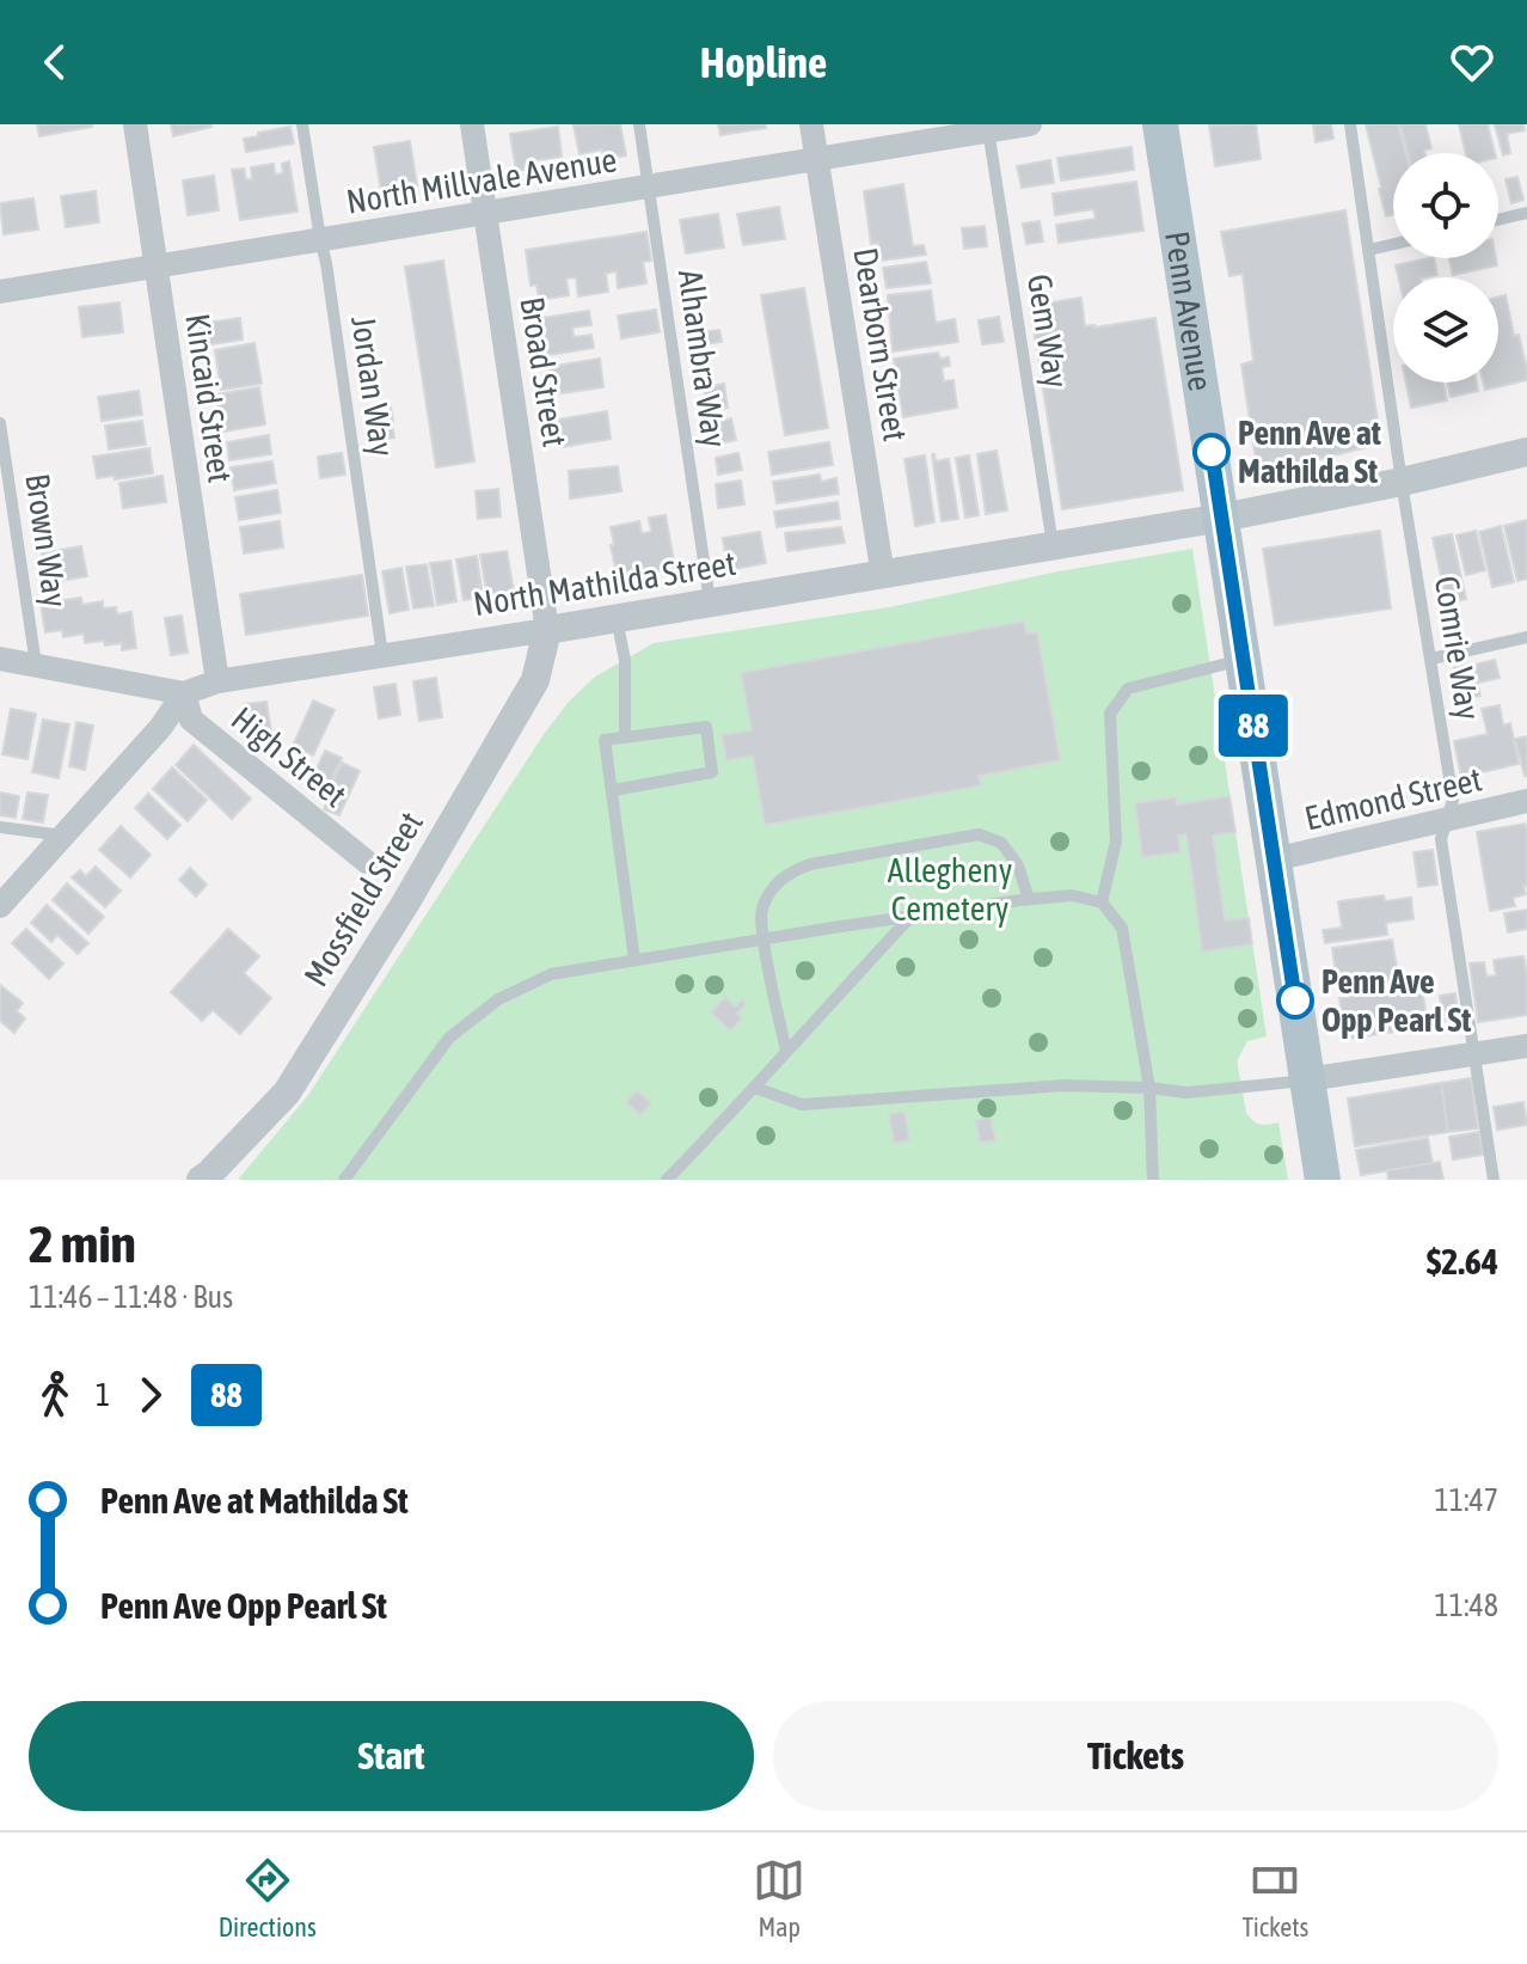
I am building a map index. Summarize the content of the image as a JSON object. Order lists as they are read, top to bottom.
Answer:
{
  "streets": {
    "main road": ["Penn Avenue"],
    "street": [
      "North Millvale Avenue",
      "Dearborn Street",
      "Broad Street",
      "Kincaid Street",
      "North Mathilda Street",
      "High Street",
      "Edmond Street",
      "Mossfield Street"
    ],
    "lane": [
      "Gem Way",
      "Alhambra Way",
      "Jordan Way",
      "Brown Way",
      "Comrie Way"
    ]
  },
  "crossings": [
    ["North Millvale Avenue", "Gem Way"],
    ["North Millvale Avenue", "Dearborn Street"],
    ["North Millvale Avenue", "Alhambra Way"],
    ["North Millvale Avenue", "Broad Street"],
    ["North Millvale Avenue", "Jordan Way"],
    ["North Millvale Avenue", "Kincaid Street"],
    ["Penn Avenue", "North Mathilda Street"],
    ["Penn Avenue", "Edmond Street"],
    ["Gem Way", "North Mathilda Street"],
    ["Dearborn Street", "North Mathilda Street"],
    ["Alhambra Way", "North Mathilda Street"],
    ["Broad Street", "North Mathilda Street"],
    ["Broad Street", "Mossfield Street"],
    ["Jordan Way", "North Mathilda Street"],
    ["Kincaid Street", "North Mathilda Street"],
    ["North Mathilda Street", "Comrie Way"],
    ["North Mathilda Street", "High Street"],
    ["North Mathilda Street", "Mossfield Street"],
    ["Comrie Way", "Edmond Street"]
  ],
  "parks": ["Allegheny Cemetery"],
  "places": ["Penn Ave at Mathilda St", "Penn Ave Opp Pearl St"],
  "lines": ["bus line 88"],
  "page": {
    "header": "Hopline",
    "on_map": "88",
    "heading": ["2 min", "11:46 – 11:48 · Bus", "$2.64"],
    "legs": ["1", "88"],
    "list": [
      {
        "name": "Penn Ave at Mathilda St",
        "value": "11:47"
      },
      {
        "name": "Penn Ave Opp Pearl St",
        "value": "11:48"
      }
    ],
    "buttons": ["Start", "Tickets"],
    "tabs": ["Directions", "Map", "Tickets"]
  }
}
